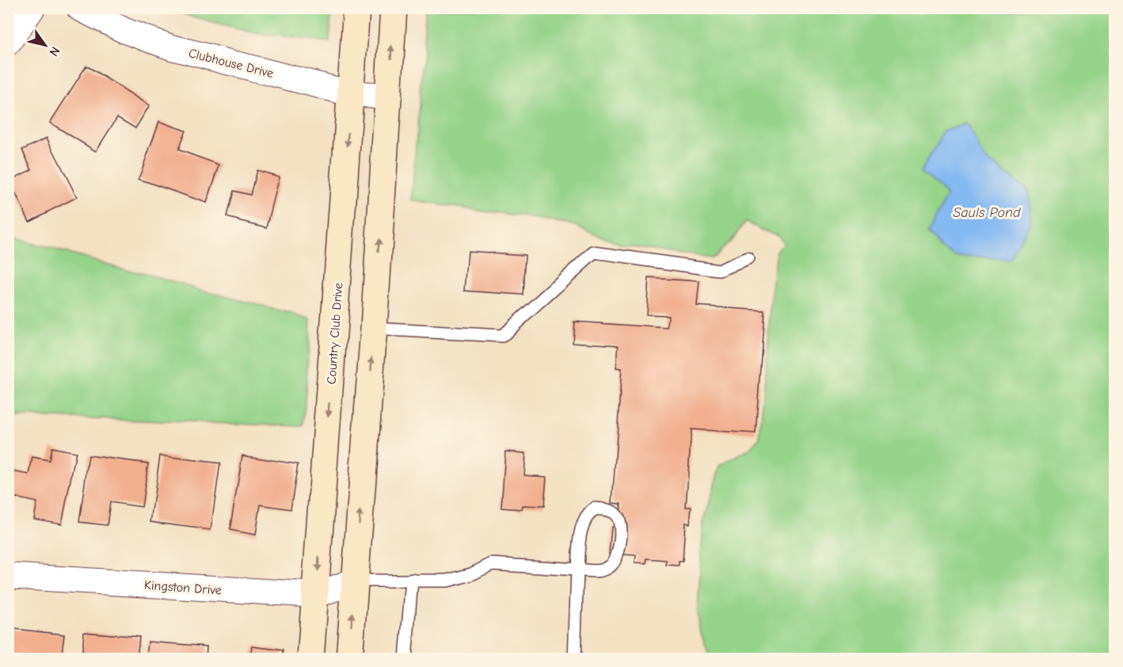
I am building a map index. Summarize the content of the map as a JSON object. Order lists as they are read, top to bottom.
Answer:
{
  "streets": {
    "main road": ["Country Club Drive"],
    "street": ["Clubhouse Drive", "Kingston Drive"]
  },
  "crossings": [
    ["Clubhouse Drive", "Country Club Drive"],
    ["Country Club Drive", "Kingston Drive"]
  ],
  "water": ["Sauls Pond"],
  "north": "bottom right"
}
